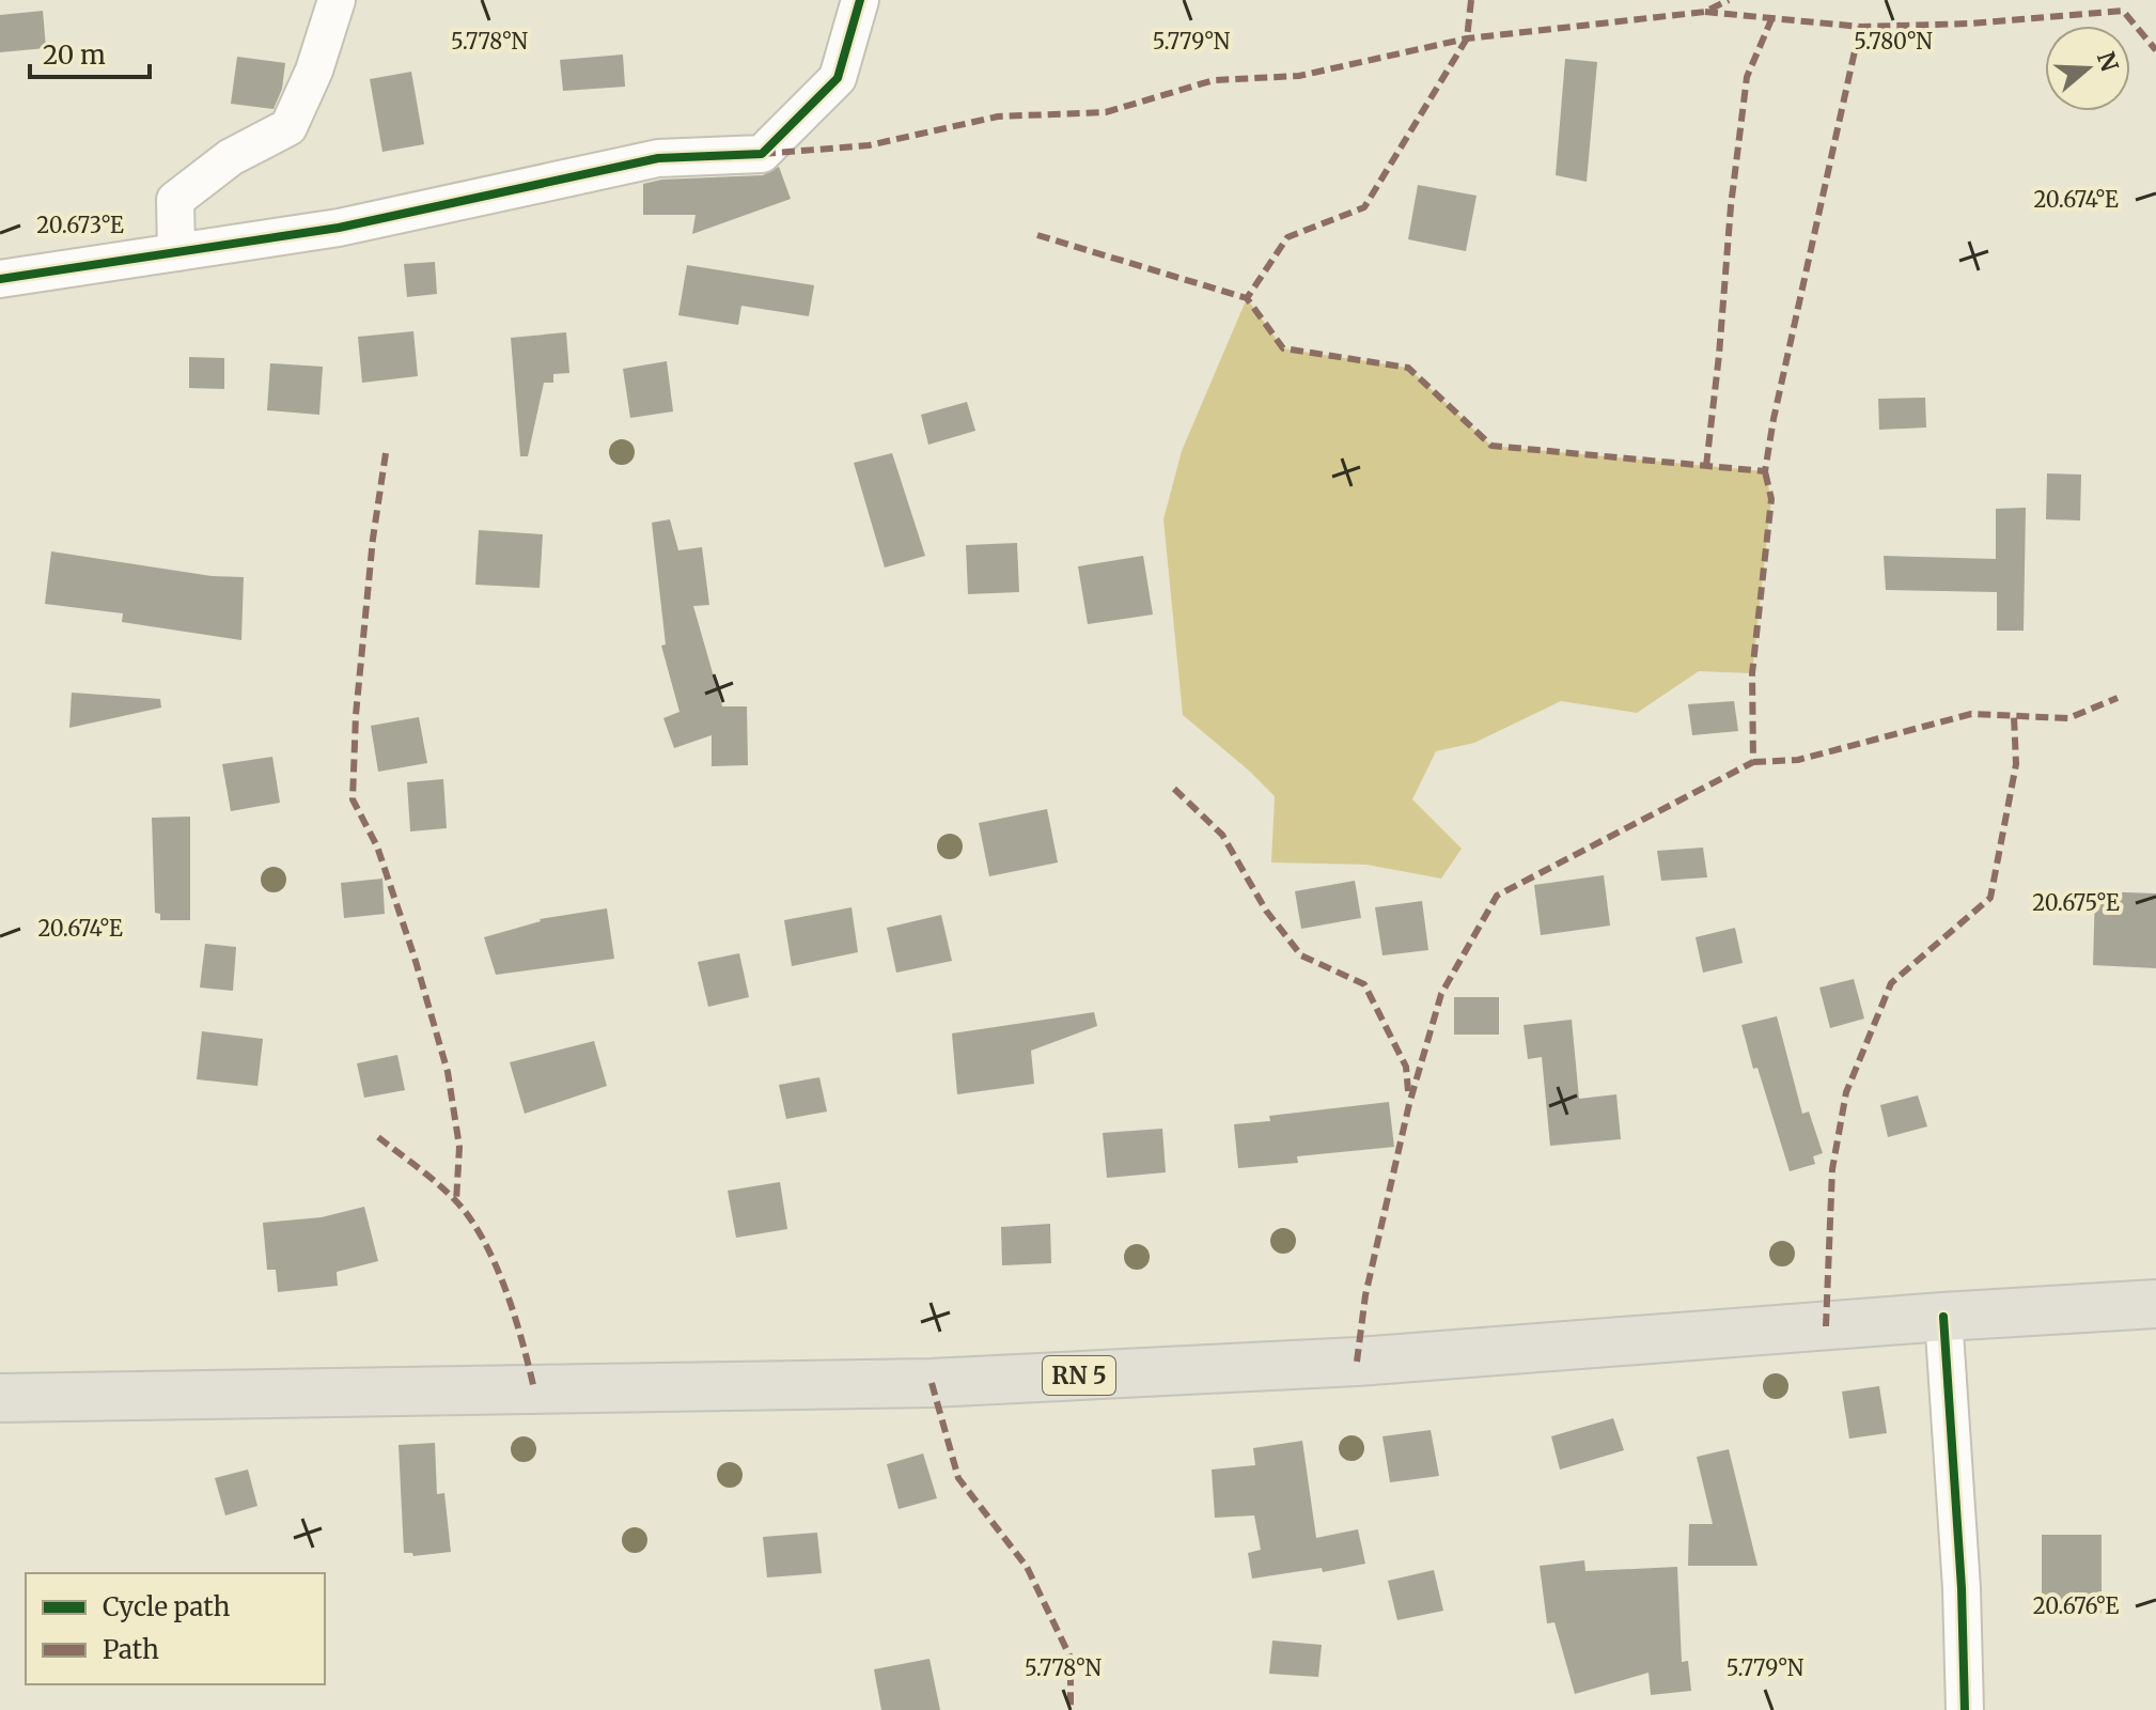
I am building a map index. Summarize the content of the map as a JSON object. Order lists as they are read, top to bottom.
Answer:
{
  "streets": {
    "main road": ["RN 5"]
  },
  "legend": ["Cycle path", "Path"],
  "scale_bar": "20 m",
  "north": "right",
  "coordinates": [
    "5.778°N",
    "5.780°N",
    "5.779°N",
    "20.674°E",
    "20.673°E",
    "20.675°E",
    "20.676°E"
  ]
}
